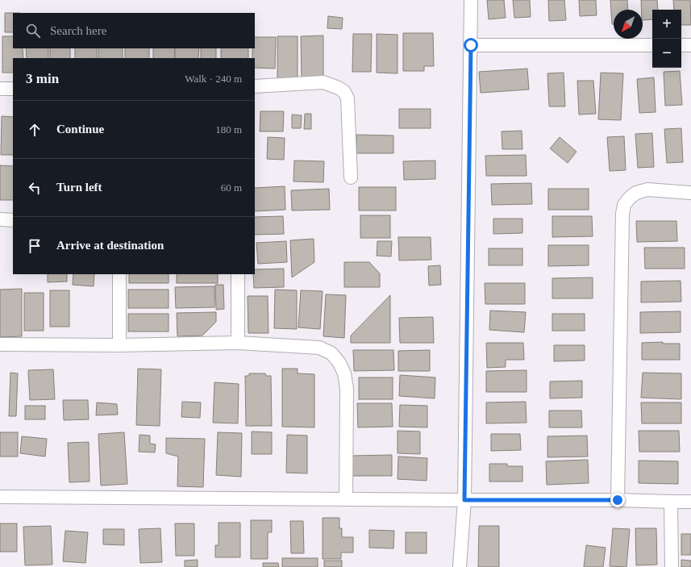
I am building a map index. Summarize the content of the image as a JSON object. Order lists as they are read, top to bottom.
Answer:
{
  "north": "bottom left",
  "page": {
    "map_buttons": ["+", "−"],
    "search": "Search here",
    "heading": ["3 min", "Walk · 240 m"],
    "list": [
      ["Continue", "180 m"],
      ["Turn left", "60 m"],
      "Arrive at destination"
    ]
  }
}
